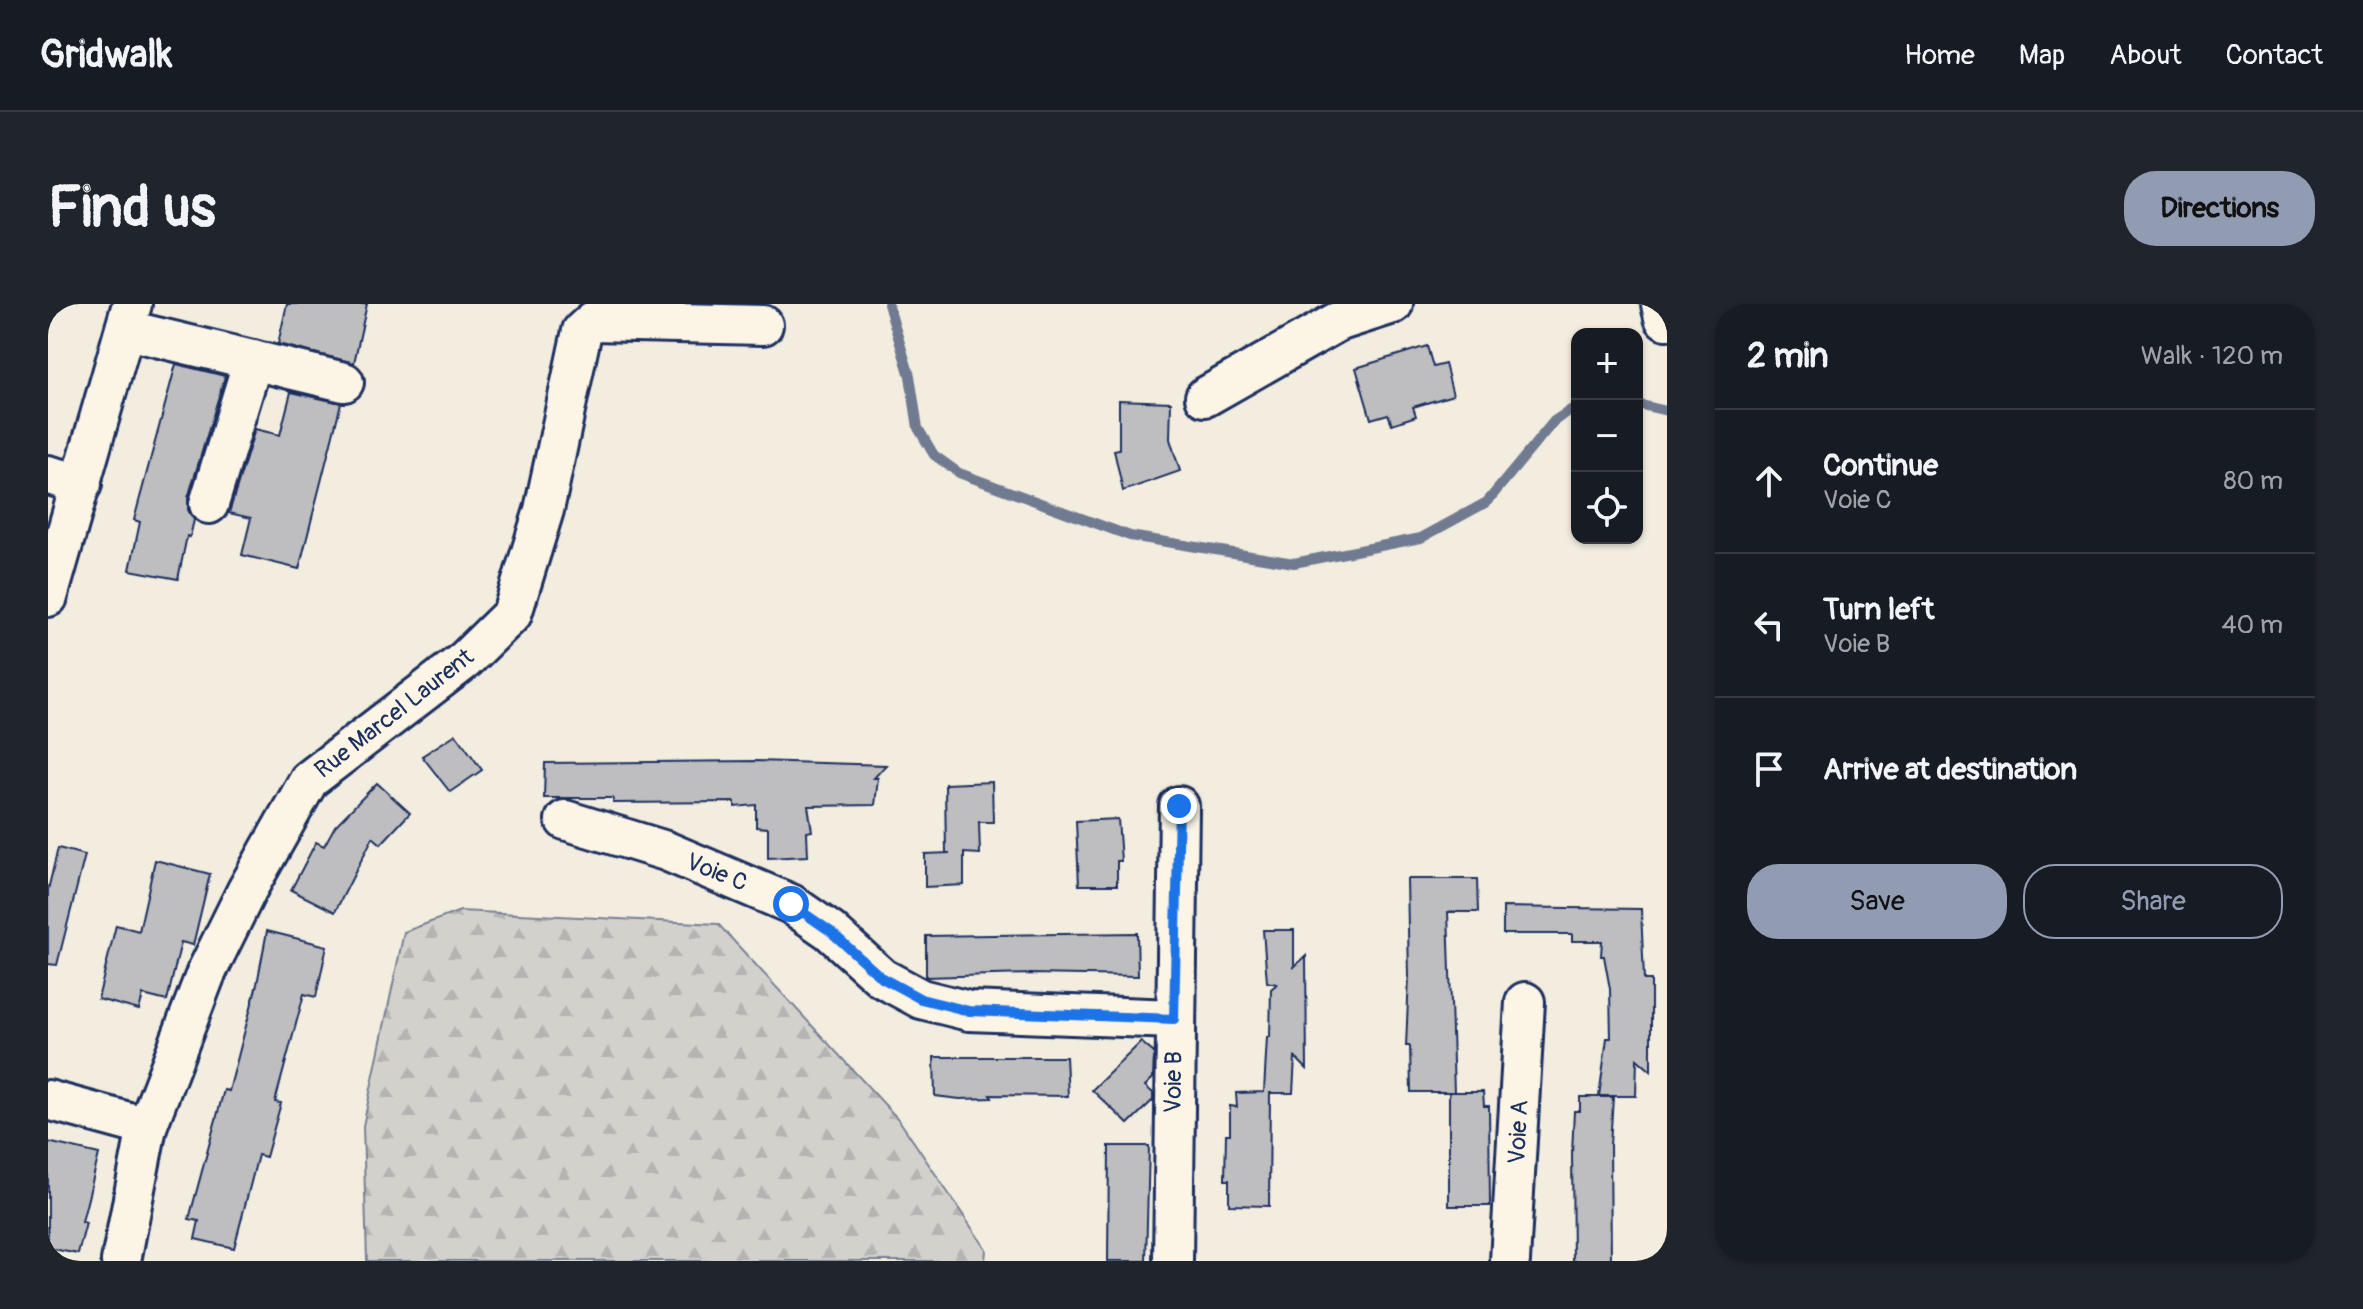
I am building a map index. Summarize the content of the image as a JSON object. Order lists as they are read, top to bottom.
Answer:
{
  "streets": {
    "street": [
      "Rue Marcel Laurent",
      "Voie C",
      "Voie B",
      "Voie A"
    ]
  },
  "crossings": [
    ["Voie C", "Voie B"]
  ],
  "page": {
    "header": "Gridwalk",
    "nav": [
      "Home",
      "Map",
      "About",
      "Contact"
    ],
    "buttons": [
      "Directions",
      ["Save", "Share"]
    ],
    "title": "Find us",
    "heading": ["2 min", "Walk · 120 m"],
    "map_buttons": ["+", "−"],
    "list": [
      ["Continue", "Voie C", "80 m"],
      ["Turn left", "Voie B", "40 m"],
      "Arrive at destination"
    ]
  }
}
